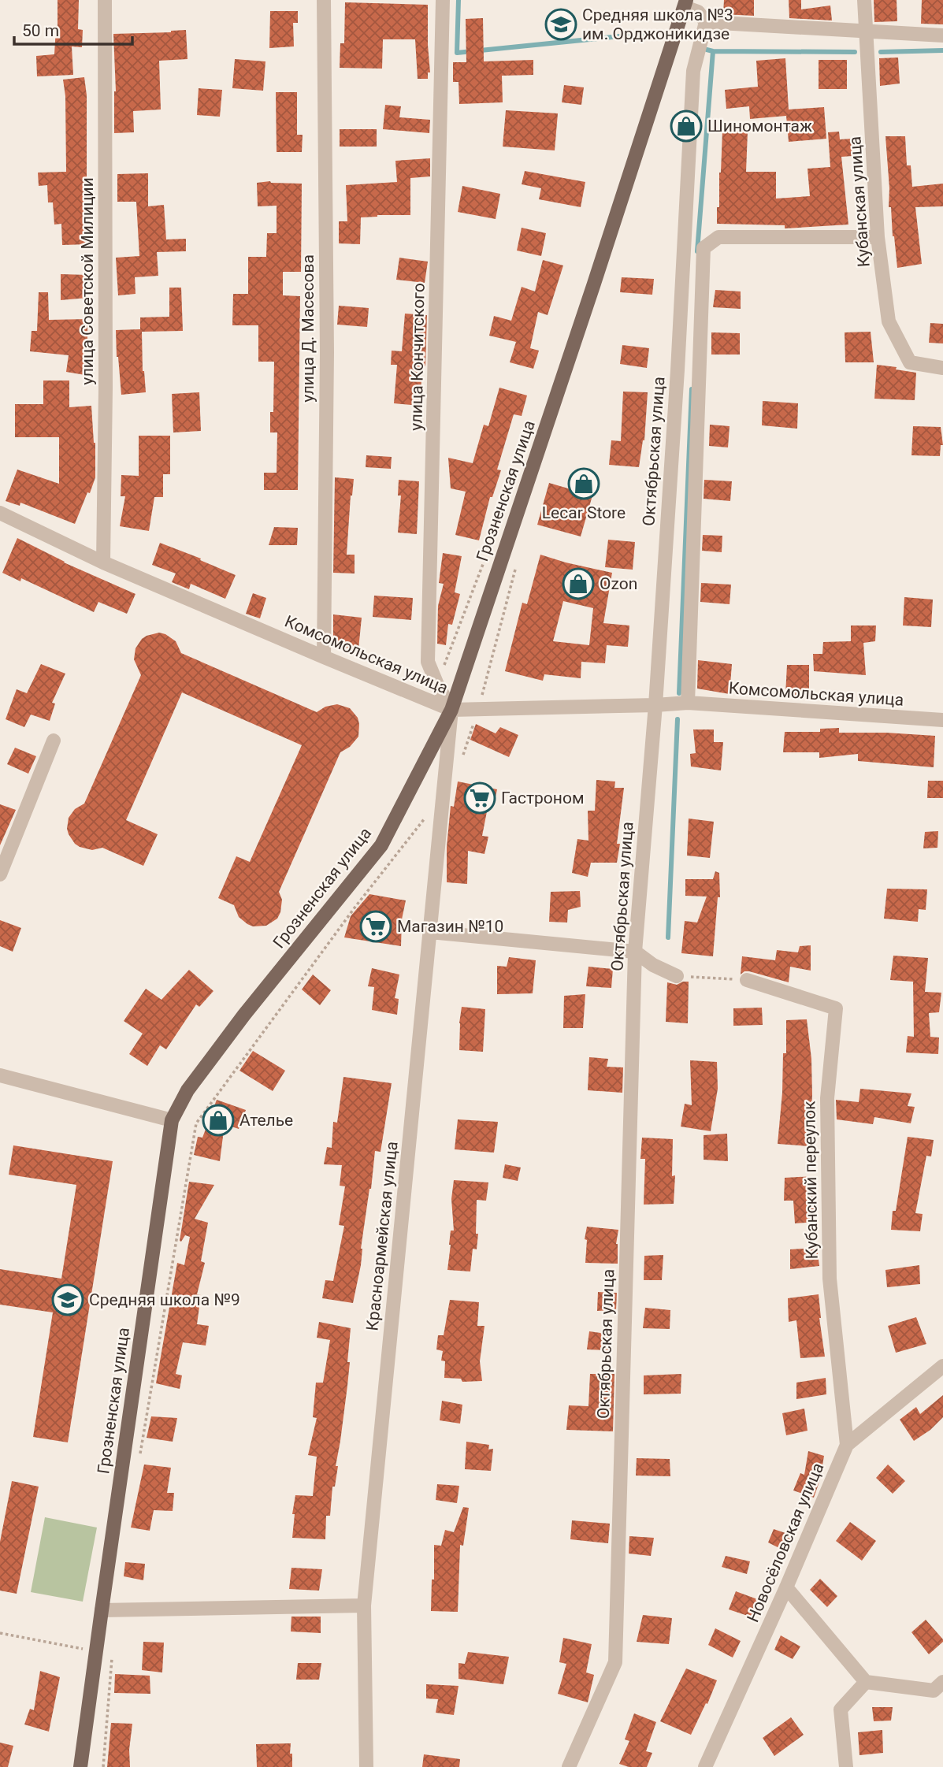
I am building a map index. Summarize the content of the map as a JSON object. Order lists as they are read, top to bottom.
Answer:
{
  "streets": {
    "main road": ["Грозненская улица"],
    "street": [
      "Кубанская улица",
      "улица Советской Милиции",
      "улица Д. Масесова",
      "улица Кончитского",
      "Октябрьская улица",
      "Комсомольская улица",
      "Кубанский переулок",
      "Красноармейская улица",
      "Новосёловская улица"
    ]
  },
  "crossings": [
    ["улица Советской Милиции", "Комсомольская улица"],
    ["улица Д. Масесова", "Комсомольская улица"],
    ["улица Кончитского", "Грозненская улица"],
    ["улица Кончитского", "Комсомольская улица"],
    ["улица Кончитского", "Красноармейская улица"],
    ["Октябрьская улица", "Комсомольская улица"],
    ["Грозненская улица", "Комсомольская улица"],
    ["Грозненская улица", "Красноармейская улица"],
    ["Комсомольская улица", "Красноармейская улица"],
    ["Кубанский переулок", "Новосёловская улица"]
  ],
  "places": {
    "school or university": ["Средняя школа №3 им. Орджоникидзе", "Средняя школа №9"],
    "shop": [
      "Шиномонтаж",
      "Lecar Store",
      "Ozon",
      "Ателье"
    ],
    "supermarket": ["Гастроном", "Магазин №10"]
  },
  "scale_bar": "50 m"
}
